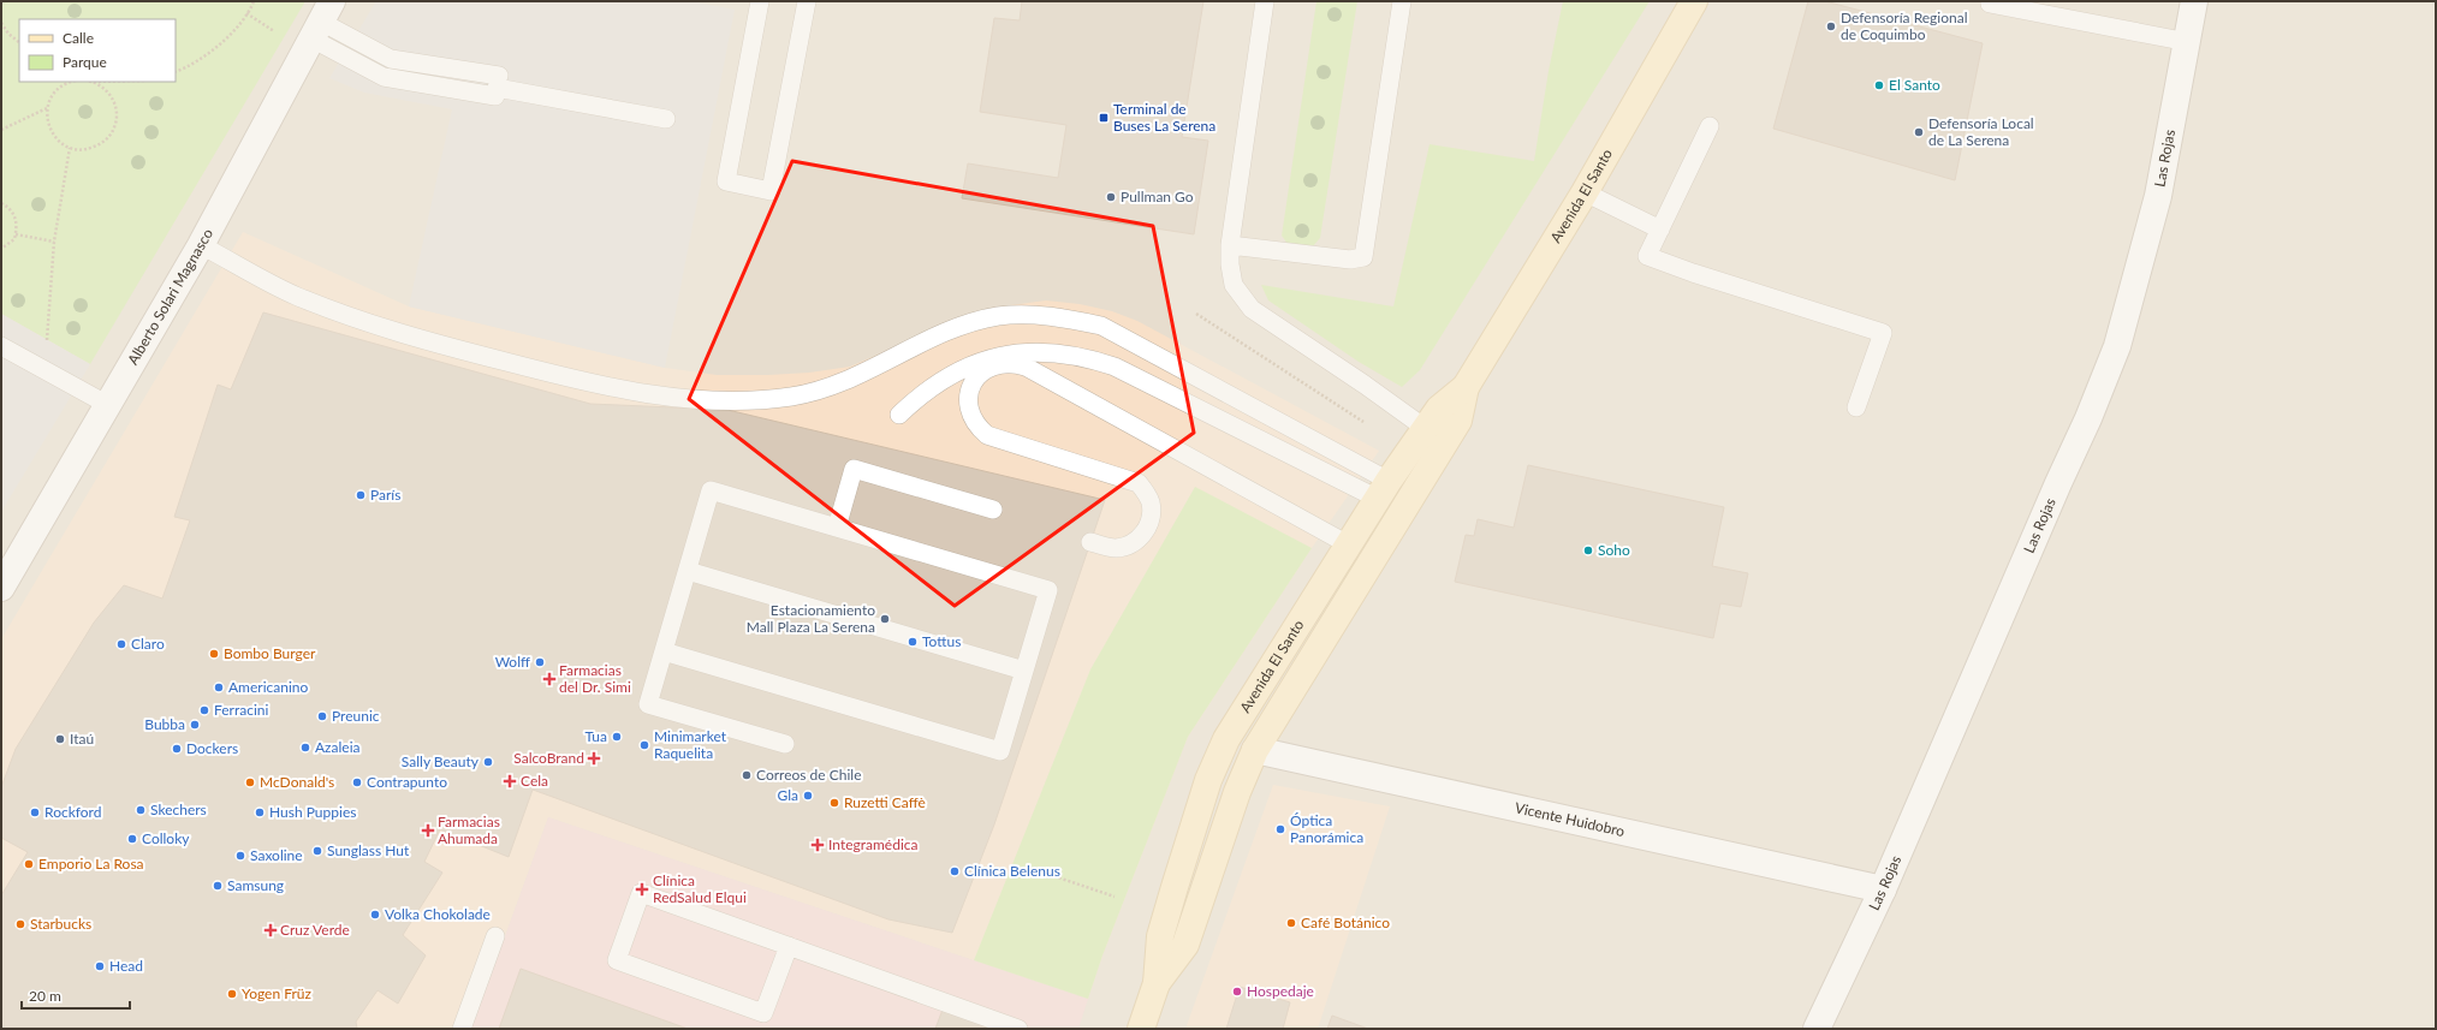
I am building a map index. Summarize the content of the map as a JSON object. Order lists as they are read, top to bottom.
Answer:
{
  "streets": {
    "main road": ["Avenida El Santo"],
    "street": ["Las Rojas", "Alberto Solari Magnasco", "Vicente Huidobro"]
  },
  "crossings": [
    ["Las Rojas", "Vicente Huidobro"],
    ["Avenida El Santo", "Vicente Huidobro"]
  ],
  "places": {
    "other": [
      "Defensoría Regional de Coquimbo",
      "El Santo",
      "Defensoría Local de La Serena",
      "Pullman Go",
      "París",
      "Soho",
      "Estacionamiento Mall Plaza La Serena",
      "Tottus",
      "Claro",
      "Bombo Burger",
      "Wolff",
      "Americanino",
      "Ferracini",
      "Preunic",
      "Bubba",
      "Tua",
      "Itaú",
      "Minimarket Raquelita",
      "Azaleia",
      "Dockers",
      "Sally Beauty",
      "Correos de Chile",
      "McDonald's",
      "Contrapunto",
      "Gla",
      "Ruzetti Caffè",
      "Skechers",
      "Rockford",
      "Hush Puppies",
      "Óptica Panorámica",
      "Colloky",
      "Sunglass Hut",
      "Saxoline",
      "Emporio La Rosa",
      "Clínica Belenus",
      "Samsung",
      "Volka Chokolade",
      "Café Botánico",
      "Starbucks",
      "Head",
      "Hospedaje",
      "Yogen Früz"
    ],
    "transit": ["Terminal de Buses La Serena"],
    "health": [
      "Farmacias del Dr. Simi",
      "SalcoBrand",
      "Cela",
      "Farmacias Ahumada",
      "Integramédica",
      "Clínica RedSalud Elqui",
      "Cruz Verde"
    ]
  },
  "legend": ["Calle", "Parque"],
  "scale_bar": "20 m"
}
